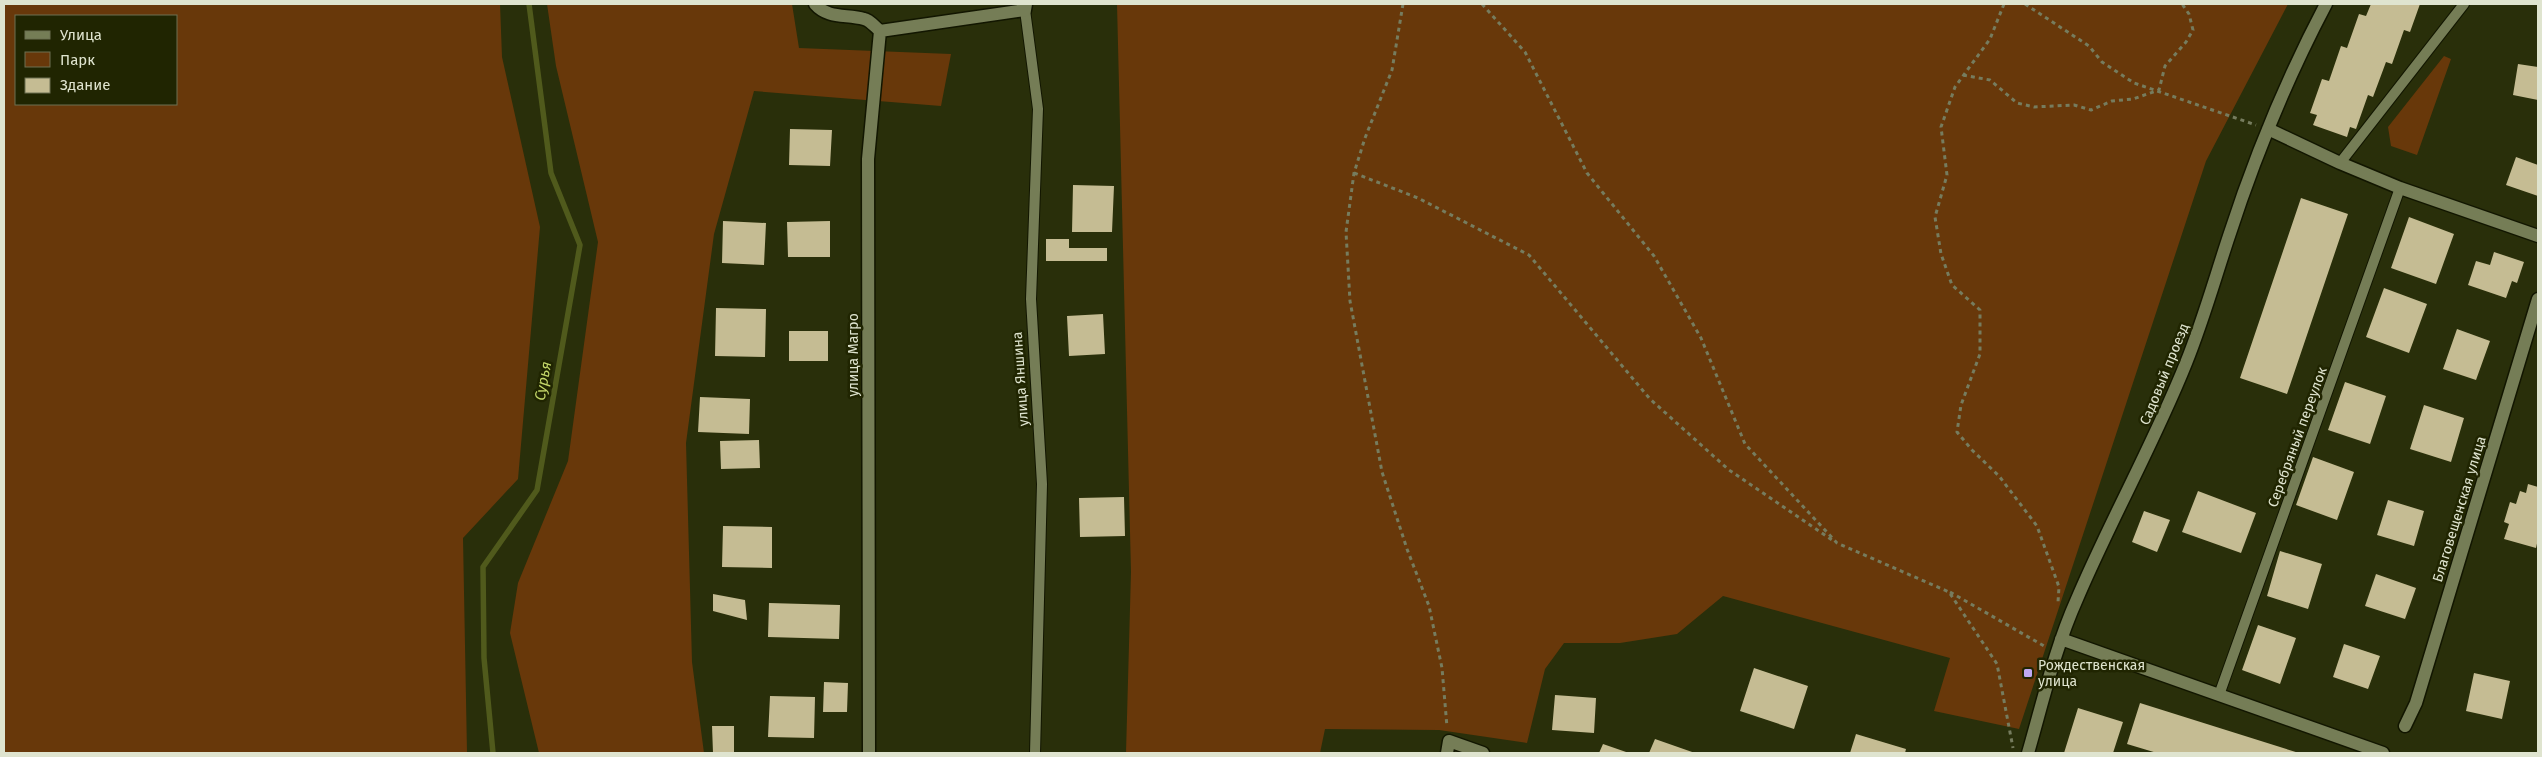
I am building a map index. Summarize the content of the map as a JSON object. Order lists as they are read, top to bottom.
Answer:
{
  "streets": {
    "street": ["улица Магро", "Садовый проезд", "Благовещенская улица"],
    "lane": ["улица Яншина", "Серебряный переулок"]
  },
  "water": ["Сурья"],
  "places": {
    "transit": ["Рождественская улица"]
  },
  "legend": ["Улица", "Парк", "Здание"]
}
